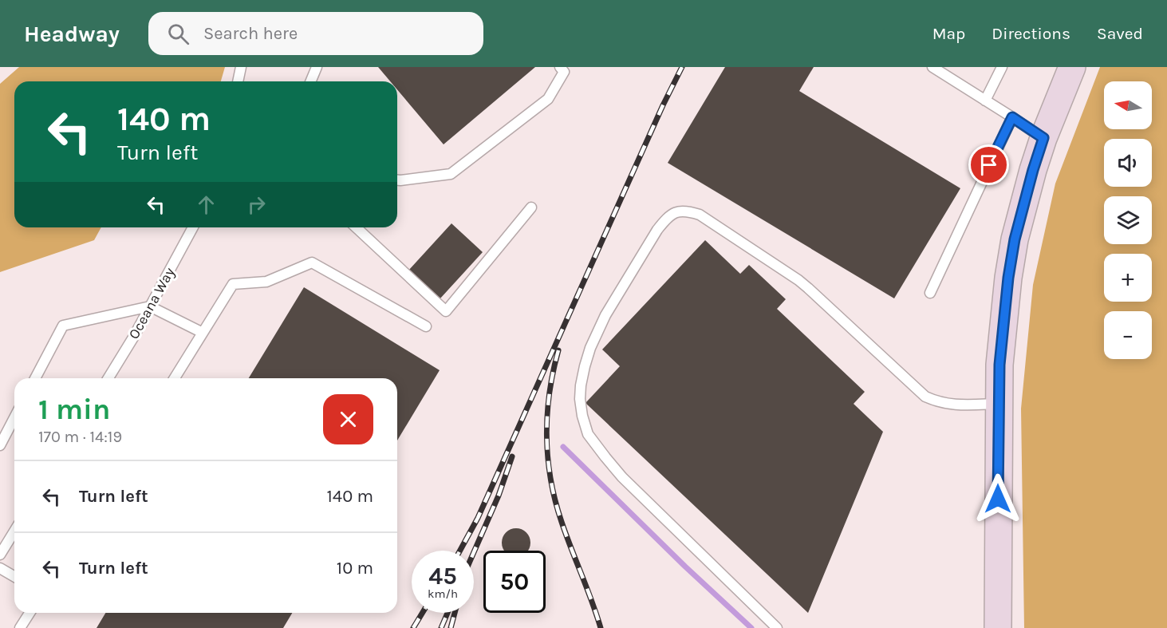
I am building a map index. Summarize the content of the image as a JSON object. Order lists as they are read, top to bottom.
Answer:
{
  "streets": {
    "lane": ["Oceana Way"]
  },
  "north": "left",
  "page": {
    "header": "Headway",
    "search": "Search here",
    "nav": ["Map", "Directions", "Saved"],
    "map_buttons": ["+", "−"],
    "turn": ["140 m", "Turn left"],
    "heading": ["1 min", "170 m · 14:19"],
    "list": [
      {
        "name": "Turn left",
        "value": "140 m"
      },
      {
        "name": "Turn left",
        "value": "10 m"
      }
    ],
    "speed": "45 km/h",
    "limit": "50"
  }
}
